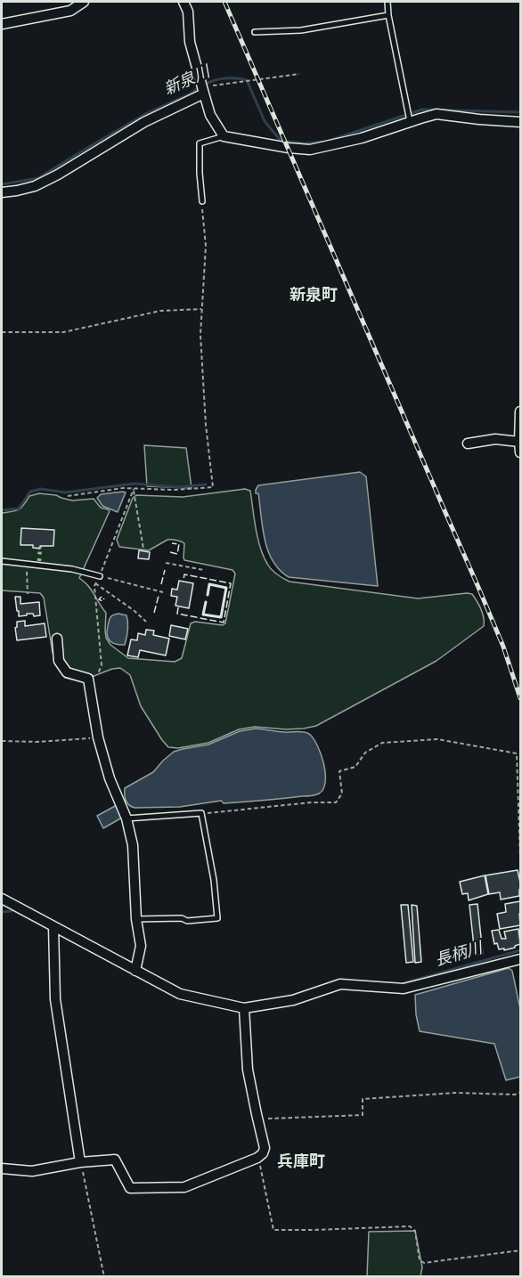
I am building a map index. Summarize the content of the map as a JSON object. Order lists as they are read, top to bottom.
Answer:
{
  "districts": ["新泉町", "兵庫町"],
  "water": ["新泉川", "長柄川"]
}
